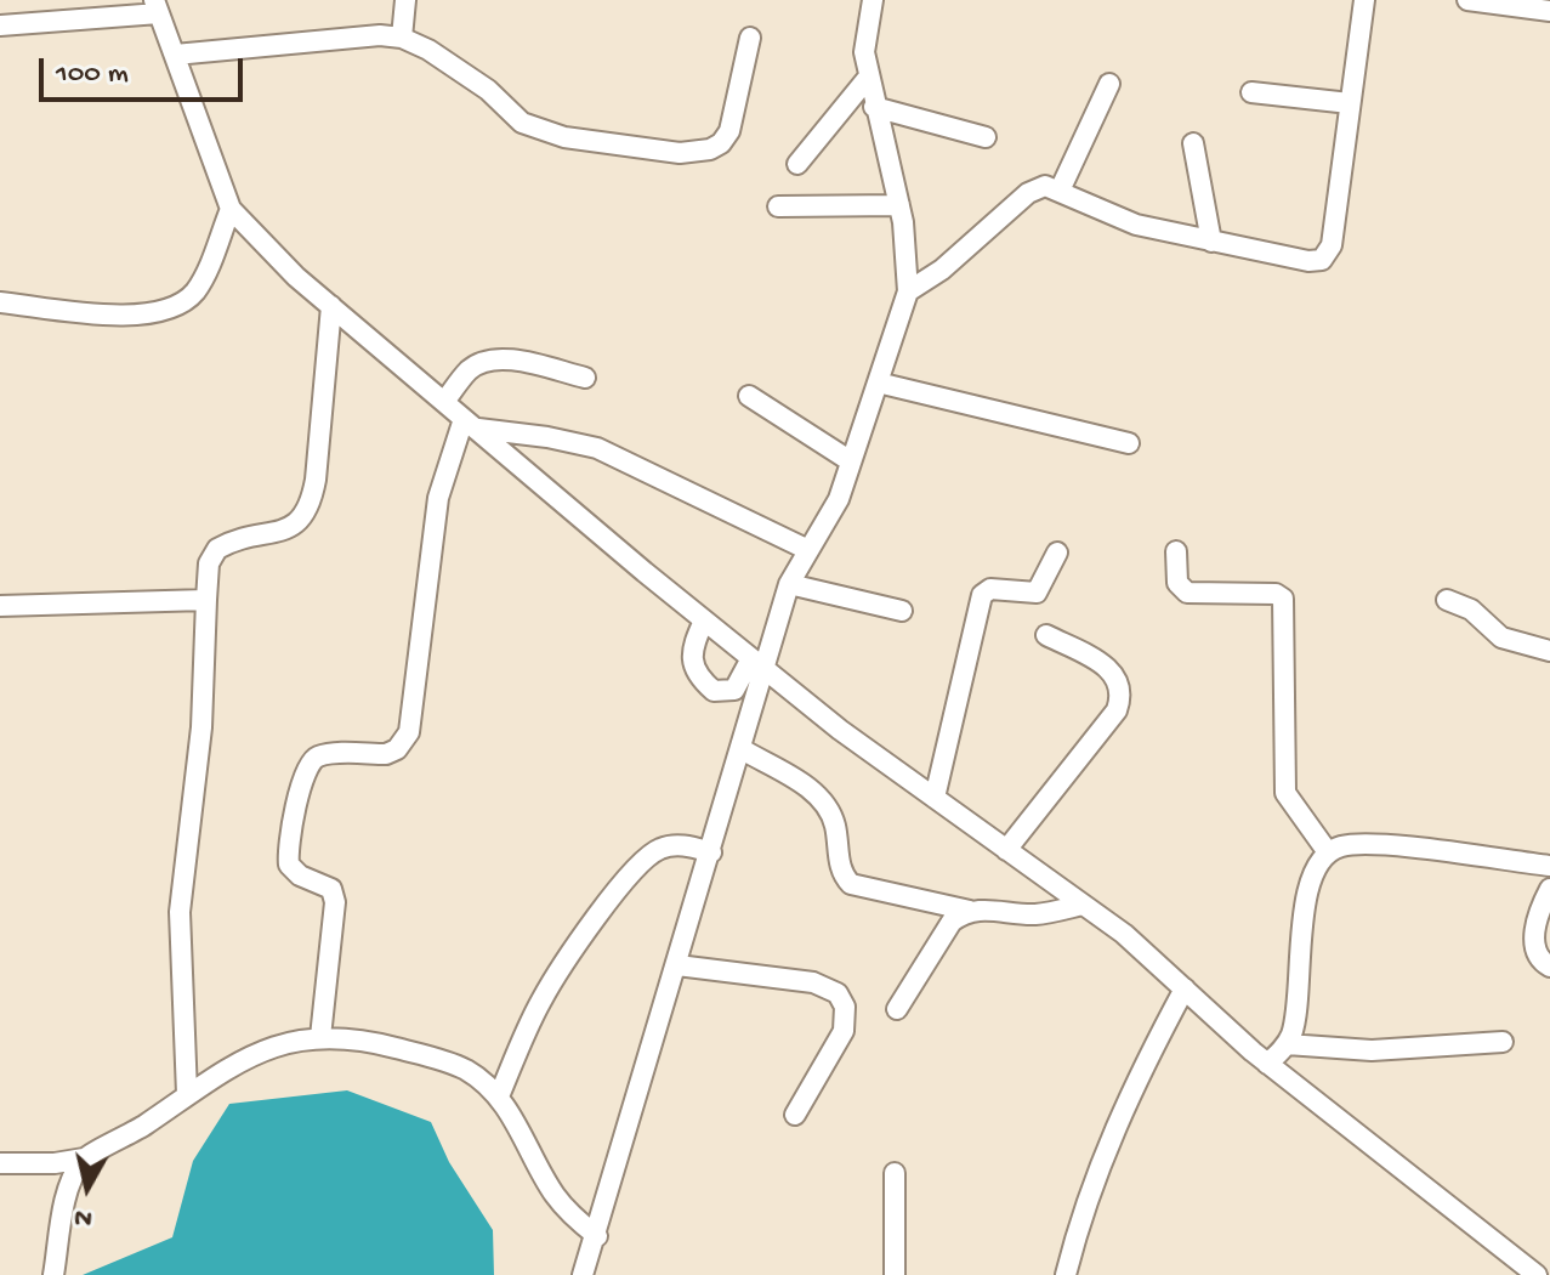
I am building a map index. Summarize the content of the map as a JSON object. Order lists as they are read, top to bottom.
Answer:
{
  "scale_bar": "100 m",
  "north": "bottom"
}
